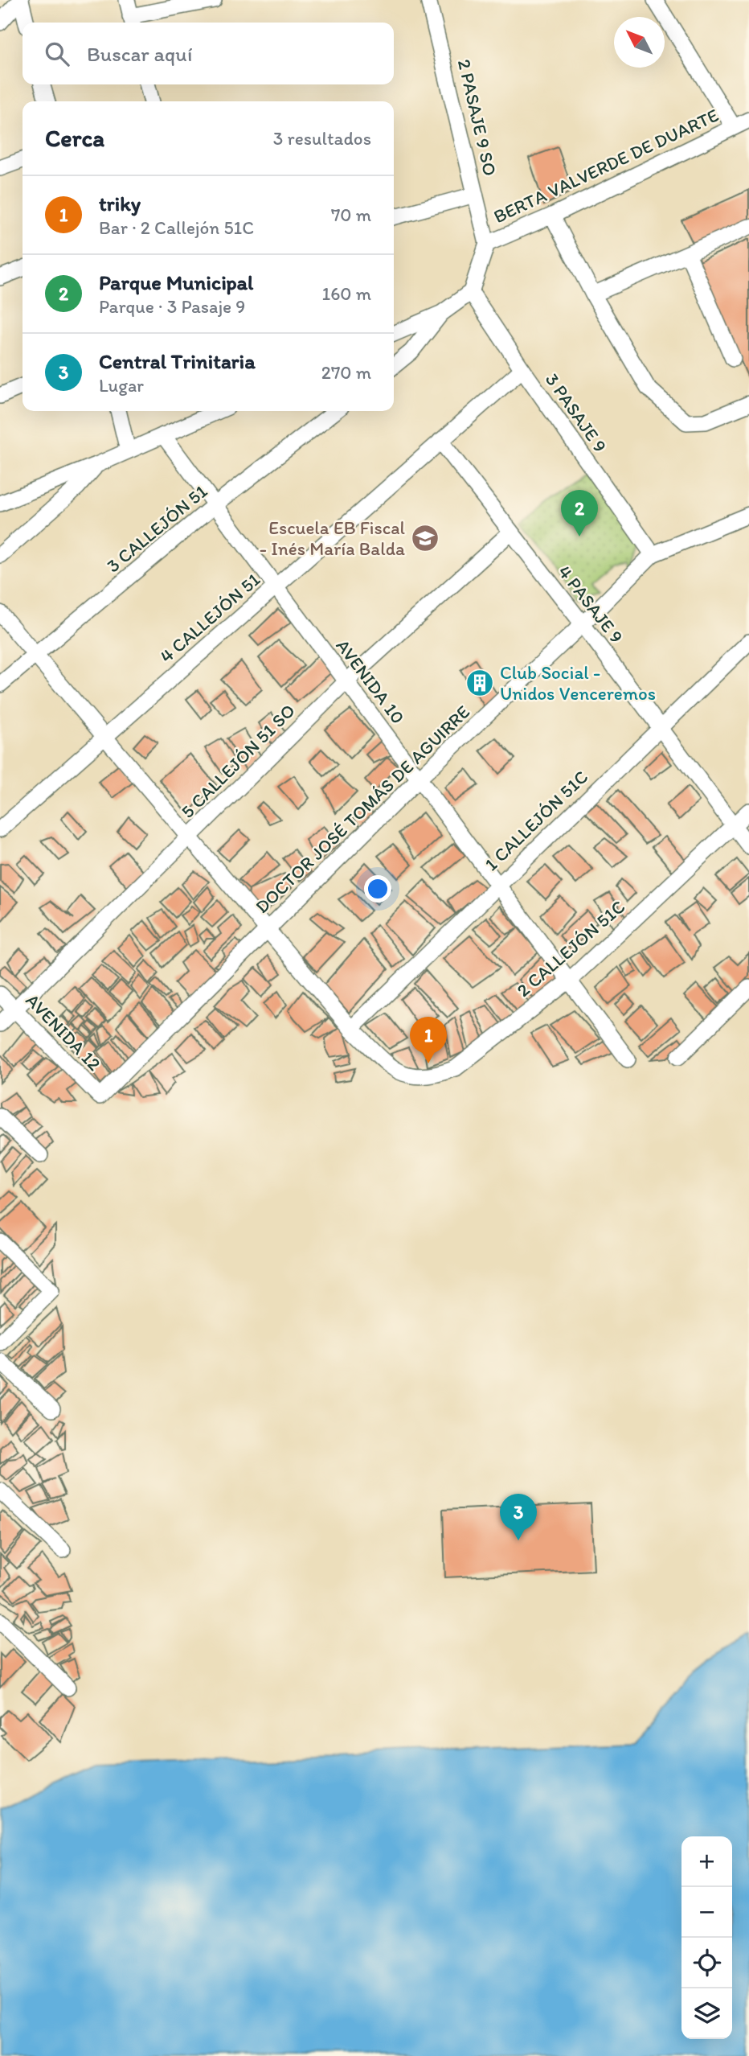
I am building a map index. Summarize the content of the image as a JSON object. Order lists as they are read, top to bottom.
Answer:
{
  "streets": {
    "street": [
      "2 PASAJE 9 SO",
      "BERTA VALVERDE DE DUARTE",
      "3 PASAJE 9",
      "3 CALLEJÓN 51",
      "4 PASAJE 9",
      "4 CALLEJÓN 51",
      "AVENIDA 10",
      "5 CALLEJÓN 51 SO",
      "DOCTOR JOSÉ TOMÁS DE AGUIRRE",
      "1 CALLEJÓN 51C",
      "2 CALLEJÓN 51C",
      "AVENIDA 12"
    ]
  },
  "crossings": [
    ["2 PASAJE 9 SO", "BERTA VALVERDE DE DUARTE"],
    ["BERTA VALVERDE DE DUARTE", "3 PASAJE 9"],
    ["3 PASAJE 9", "4 CALLEJÓN 51"],
    ["3 PASAJE 9", "DOCTOR JOSÉ TOMÁS DE AGUIRRE"],
    ["3 CALLEJÓN 51", "AVENIDA 10"],
    ["4 PASAJE 9", "4 CALLEJÓN 51"],
    ["4 PASAJE 9", "5 CALLEJÓN 51 SO"],
    ["4 PASAJE 9", "DOCTOR JOSÉ TOMÁS DE AGUIRRE"],
    ["4 PASAJE 9", "1 CALLEJÓN 51C"],
    ["4 PASAJE 9", "2 CALLEJÓN 51C"],
    ["4 CALLEJÓN 51", "AVENIDA 10"],
    ["AVENIDA 10", "5 CALLEJÓN 51 SO"],
    ["AVENIDA 10", "DOCTOR JOSÉ TOMÁS DE AGUIRRE"],
    ["AVENIDA 10", "1 CALLEJÓN 51C"],
    ["AVENIDA 10", "2 CALLEJÓN 51C"],
    ["5 CALLEJÓN 51 SO", "AVENIDA 12"],
    ["DOCTOR JOSÉ TOMÁS DE AGUIRRE", "AVENIDA 12"],
    ["1 CALLEJÓN 51C", "2 CALLEJÓN 51C"]
  ],
  "places": {
    "school or university": ["Escuela EB Fiscal - Inés María Balda"],
    "building": ["Club Social - Unidos Venceremos"]
  },
  "north": "top left",
  "page": {
    "search": "Buscar aquí",
    "heading": ["Cerca", "3 resultados"],
    "list": [
      {
        "mark": "1",
        "name": "triky",
        "note": "Bar · 2 Callejón 51C",
        "value": "70 m"
      },
      {
        "mark": "2",
        "name": "Parque Municipal",
        "note": "Parque · 3 Pasaje 9",
        "value": "160 m"
      },
      {
        "mark": "3",
        "name": "Central Trinitaria",
        "note": "Lugar",
        "value": "270 m"
      }
    ],
    "pins": ["2", "1", "3"],
    "map_buttons": ["+", "−"]
  }
}
